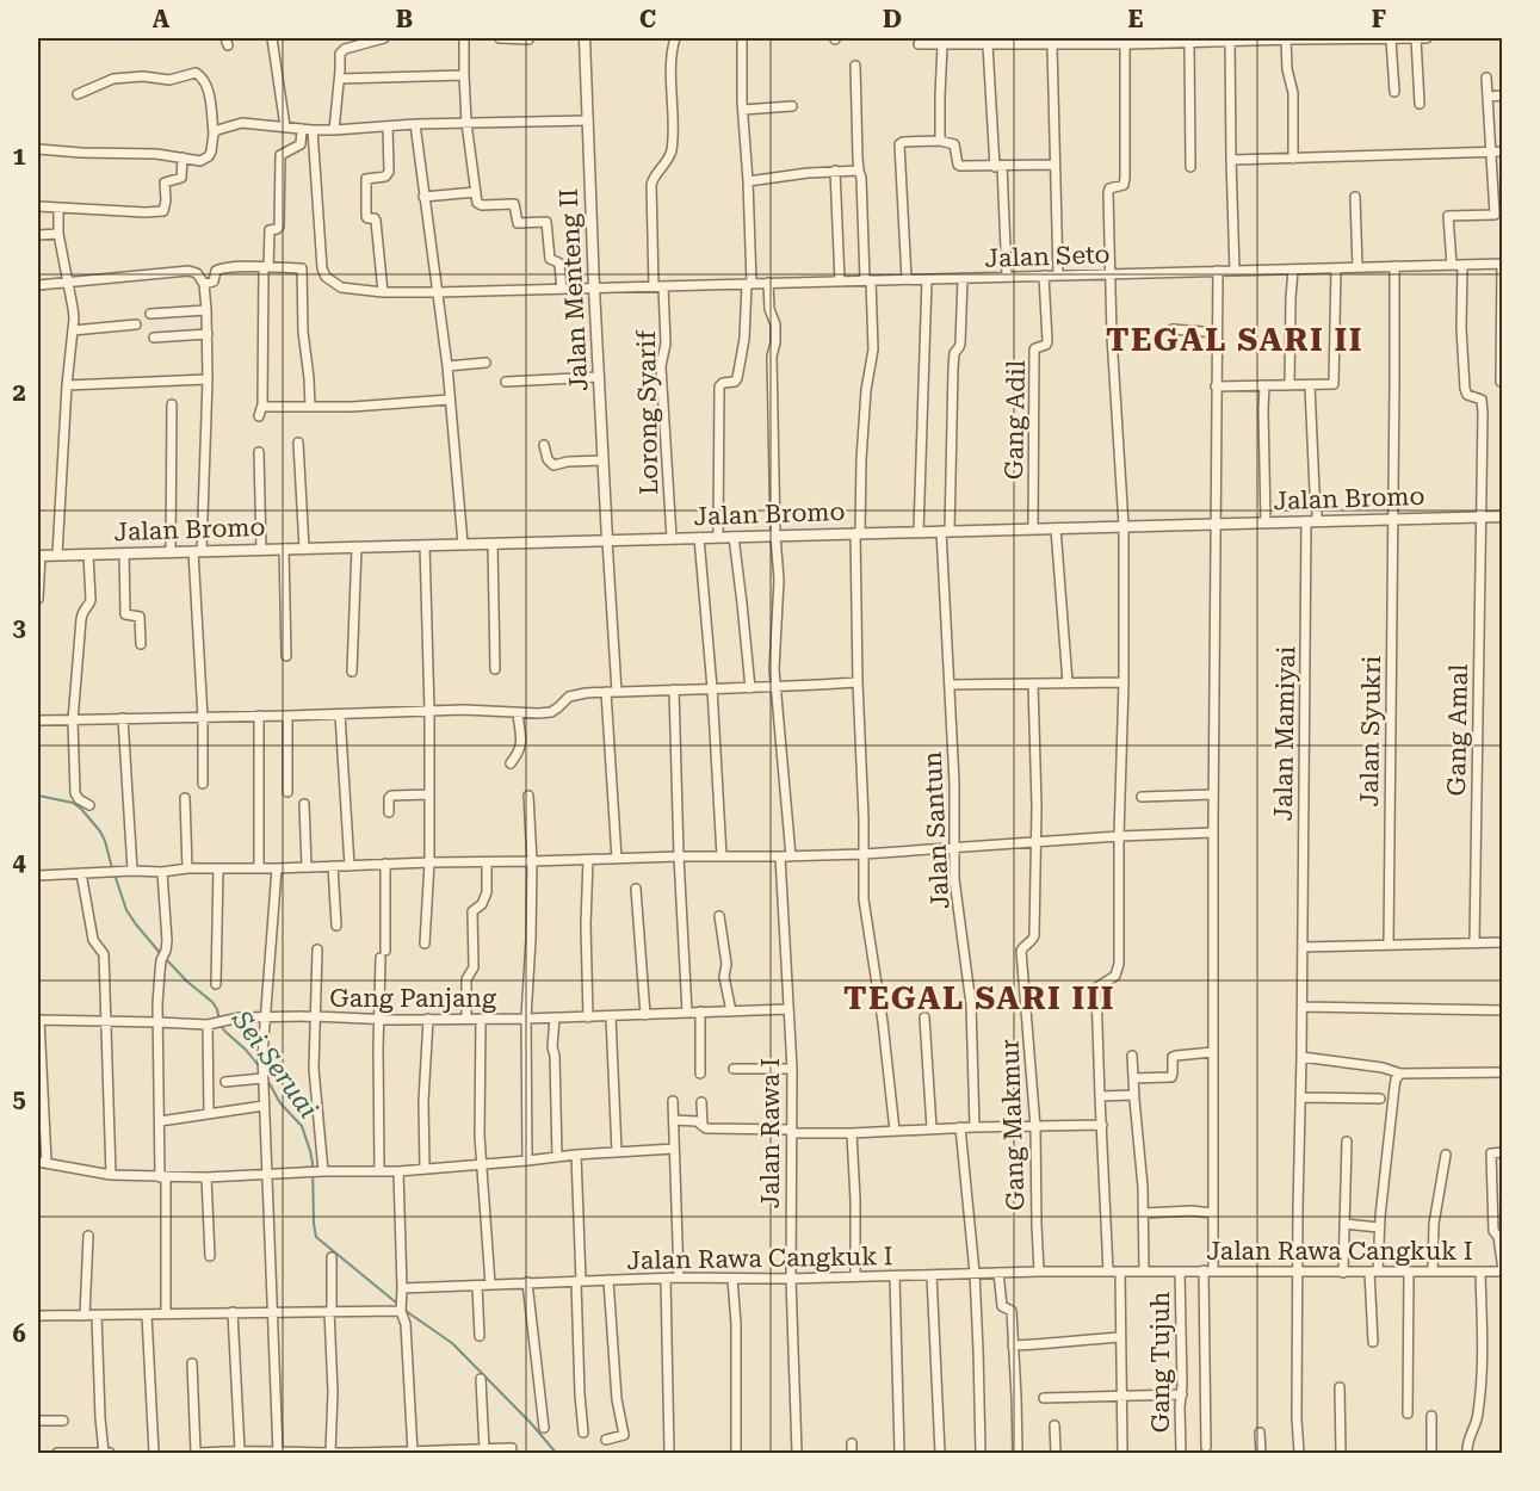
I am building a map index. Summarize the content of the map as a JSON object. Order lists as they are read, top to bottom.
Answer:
{
  "streets": {
    "street": [
      "Jalan Seto",
      "Jalan Menteng II",
      "Lorong Syarif",
      "Gang Adil",
      "Jalan Bromo",
      "Gang Amal",
      "Jalan Syukri",
      "Jalan Mamiyai",
      "Jalan Santun",
      "Gang Panjang",
      "Gang Makmur",
      "Jalan Rawa I",
      "Jalan Rawa Cangkuk I",
      "Gang Tujuh"
    ]
  },
  "crossings": [
    ["Jalan Seto", "Jalan Menteng II"],
    ["Jalan Seto", "Lorong Syarif"],
    ["Jalan Seto", "Gang Adil"],
    ["Jalan Seto", "Gang Amal"],
    ["Jalan Seto", "Jalan Syukri"],
    ["Jalan Seto", "Jalan Santun"],
    ["Jalan Menteng II", "Jalan Bromo"],
    ["Lorong Syarif", "Jalan Bromo"],
    ["Gang Adil", "Jalan Bromo"],
    ["Jalan Bromo", "Gang Amal"],
    ["Jalan Bromo", "Jalan Syukri"],
    ["Jalan Bromo", "Jalan Mamiyai"],
    ["Jalan Bromo", "Jalan Santun"],
    ["Jalan Mamiyai", "Jalan Rawa Cangkuk I"],
    ["Gang Panjang", "Jalan Rawa I"],
    ["Gang Makmur", "Jalan Rawa Cangkuk I"],
    ["Jalan Rawa I", "Jalan Rawa Cangkuk I"],
    ["Jalan Rawa Cangkuk I", "Gang Tujuh"]
  ],
  "districts": ["TEGAL SARI II", "TEGAL SARI III"],
  "water": ["Sei Seruai"],
  "grid": {
    "columns": [
      "A",
      "B",
      "C",
      "D",
      "E",
      "F"
    ],
    "rows": [
      "1",
      "2",
      "3",
      "4",
      "5",
      "6"
    ]
  }
}
